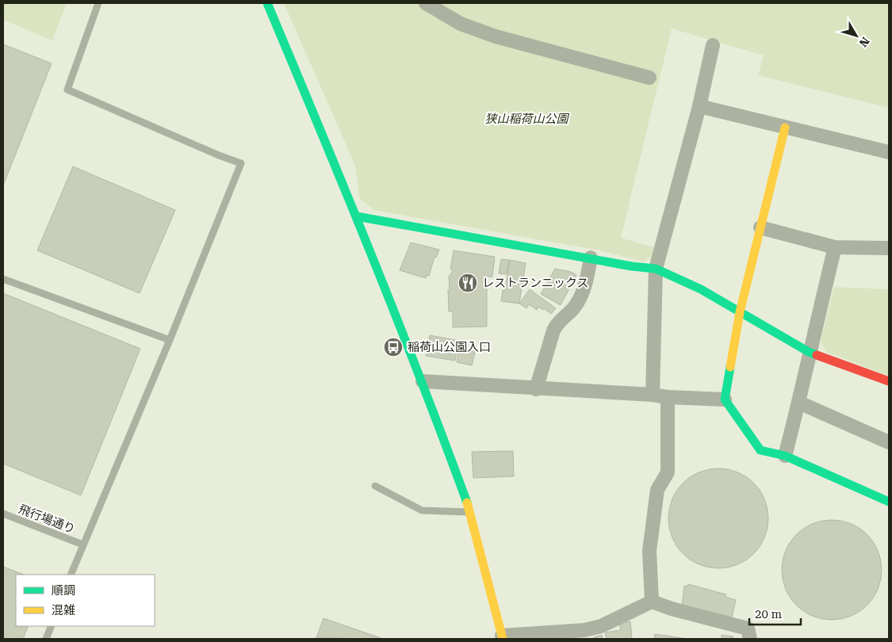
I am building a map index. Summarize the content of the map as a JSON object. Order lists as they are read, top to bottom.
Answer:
{
  "streets": {
    "lane": ["飛行場通り"]
  },
  "parks": ["狭山稲荷山公園"],
  "places": {
    "restaurant": ["レストランニックス"],
    "bus stop": ["稲荷山公園入口"]
  },
  "legend": ["順調", "混雑"],
  "scale_bar": "20 m",
  "north": "bottom right"
}
